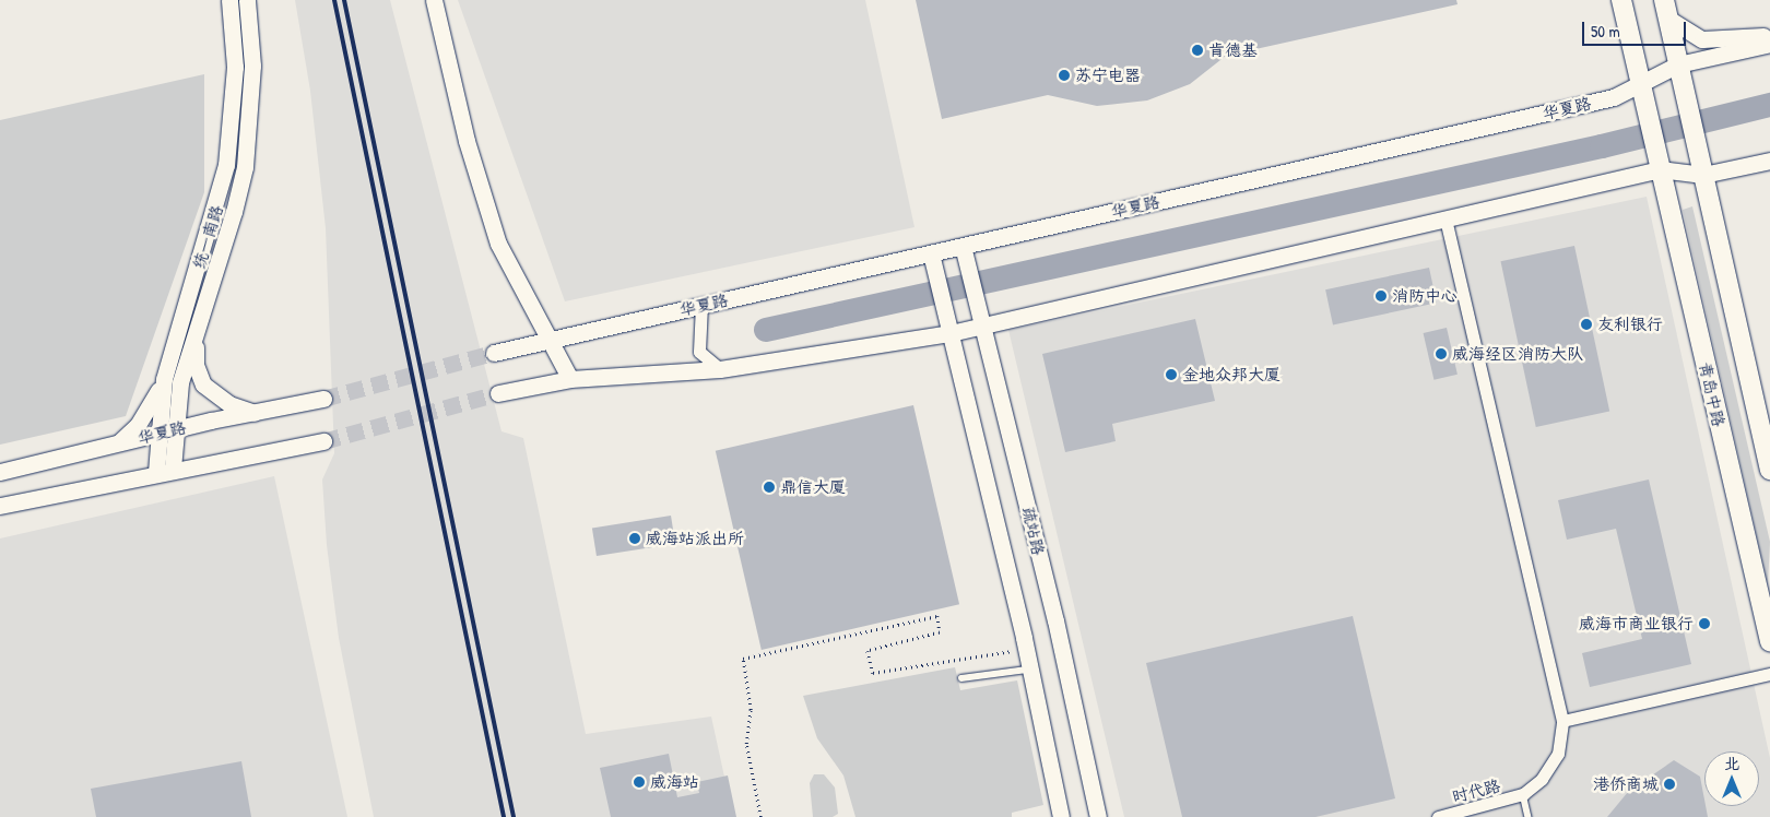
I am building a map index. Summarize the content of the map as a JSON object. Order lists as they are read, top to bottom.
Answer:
{
  "streets": {
    "main road": [
      "华夏路",
      "统一南路",
      "青岛中路",
      "疏站路"
    ],
    "street": ["时代路"]
  },
  "crossings": [
    ["华夏路", "统一南路"],
    ["华夏路", "青岛中路"],
    ["华夏路", "疏站路"]
  ],
  "places": [
    "肯德基",
    "苏宁电器",
    "消防中心",
    "友利银行",
    "威海经区消防大队",
    "金地众邦大厦",
    "鼎信大厦",
    "威海站派出所",
    "威海市商业银行",
    "威海站",
    "港侨商城"
  ],
  "scale_bar": "50 m",
  "north": "top"
}
